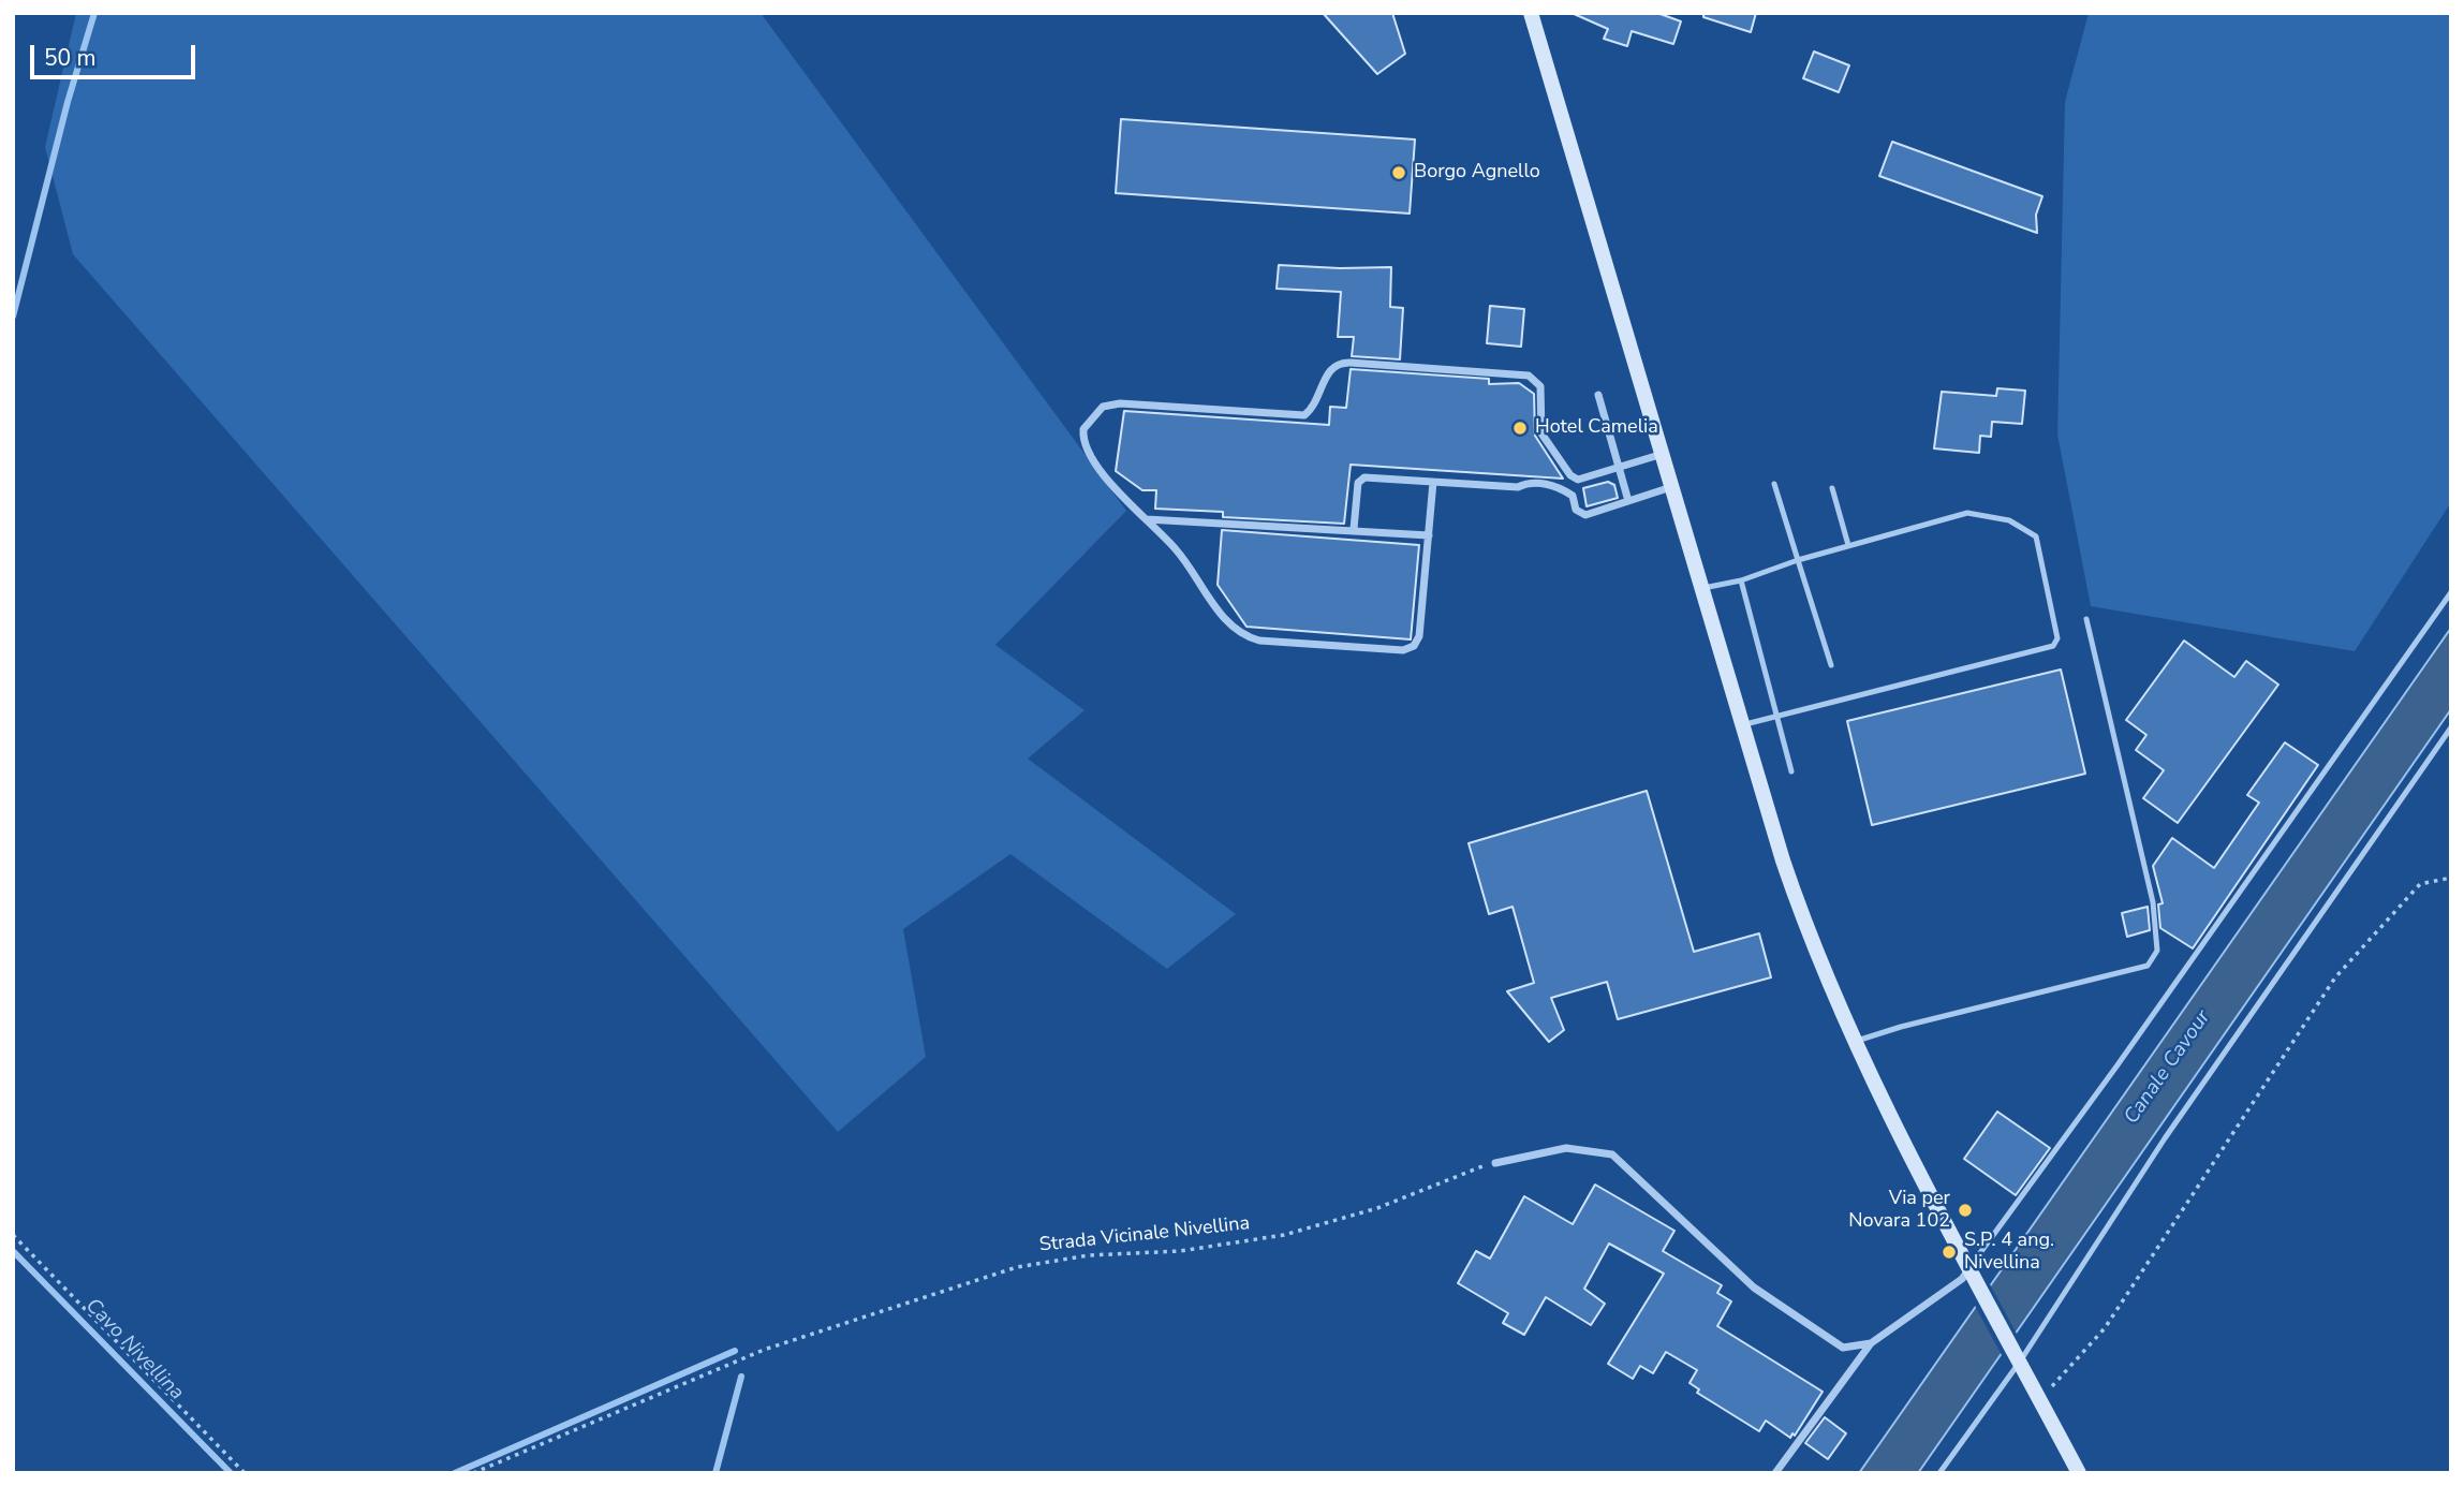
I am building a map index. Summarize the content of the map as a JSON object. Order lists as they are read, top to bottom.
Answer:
{
  "streets": {
    "path": ["Strada Vicinale Nivellina"]
  },
  "water": ["Canale Cavour", "Cavo Nivellina"],
  "places": [
    "Borgo Agnello",
    "Hotel Camelia",
    "Via per Novara 102",
    "S.P. 4 ang. Nivellina"
  ],
  "scale_bar": "50 m"
}
